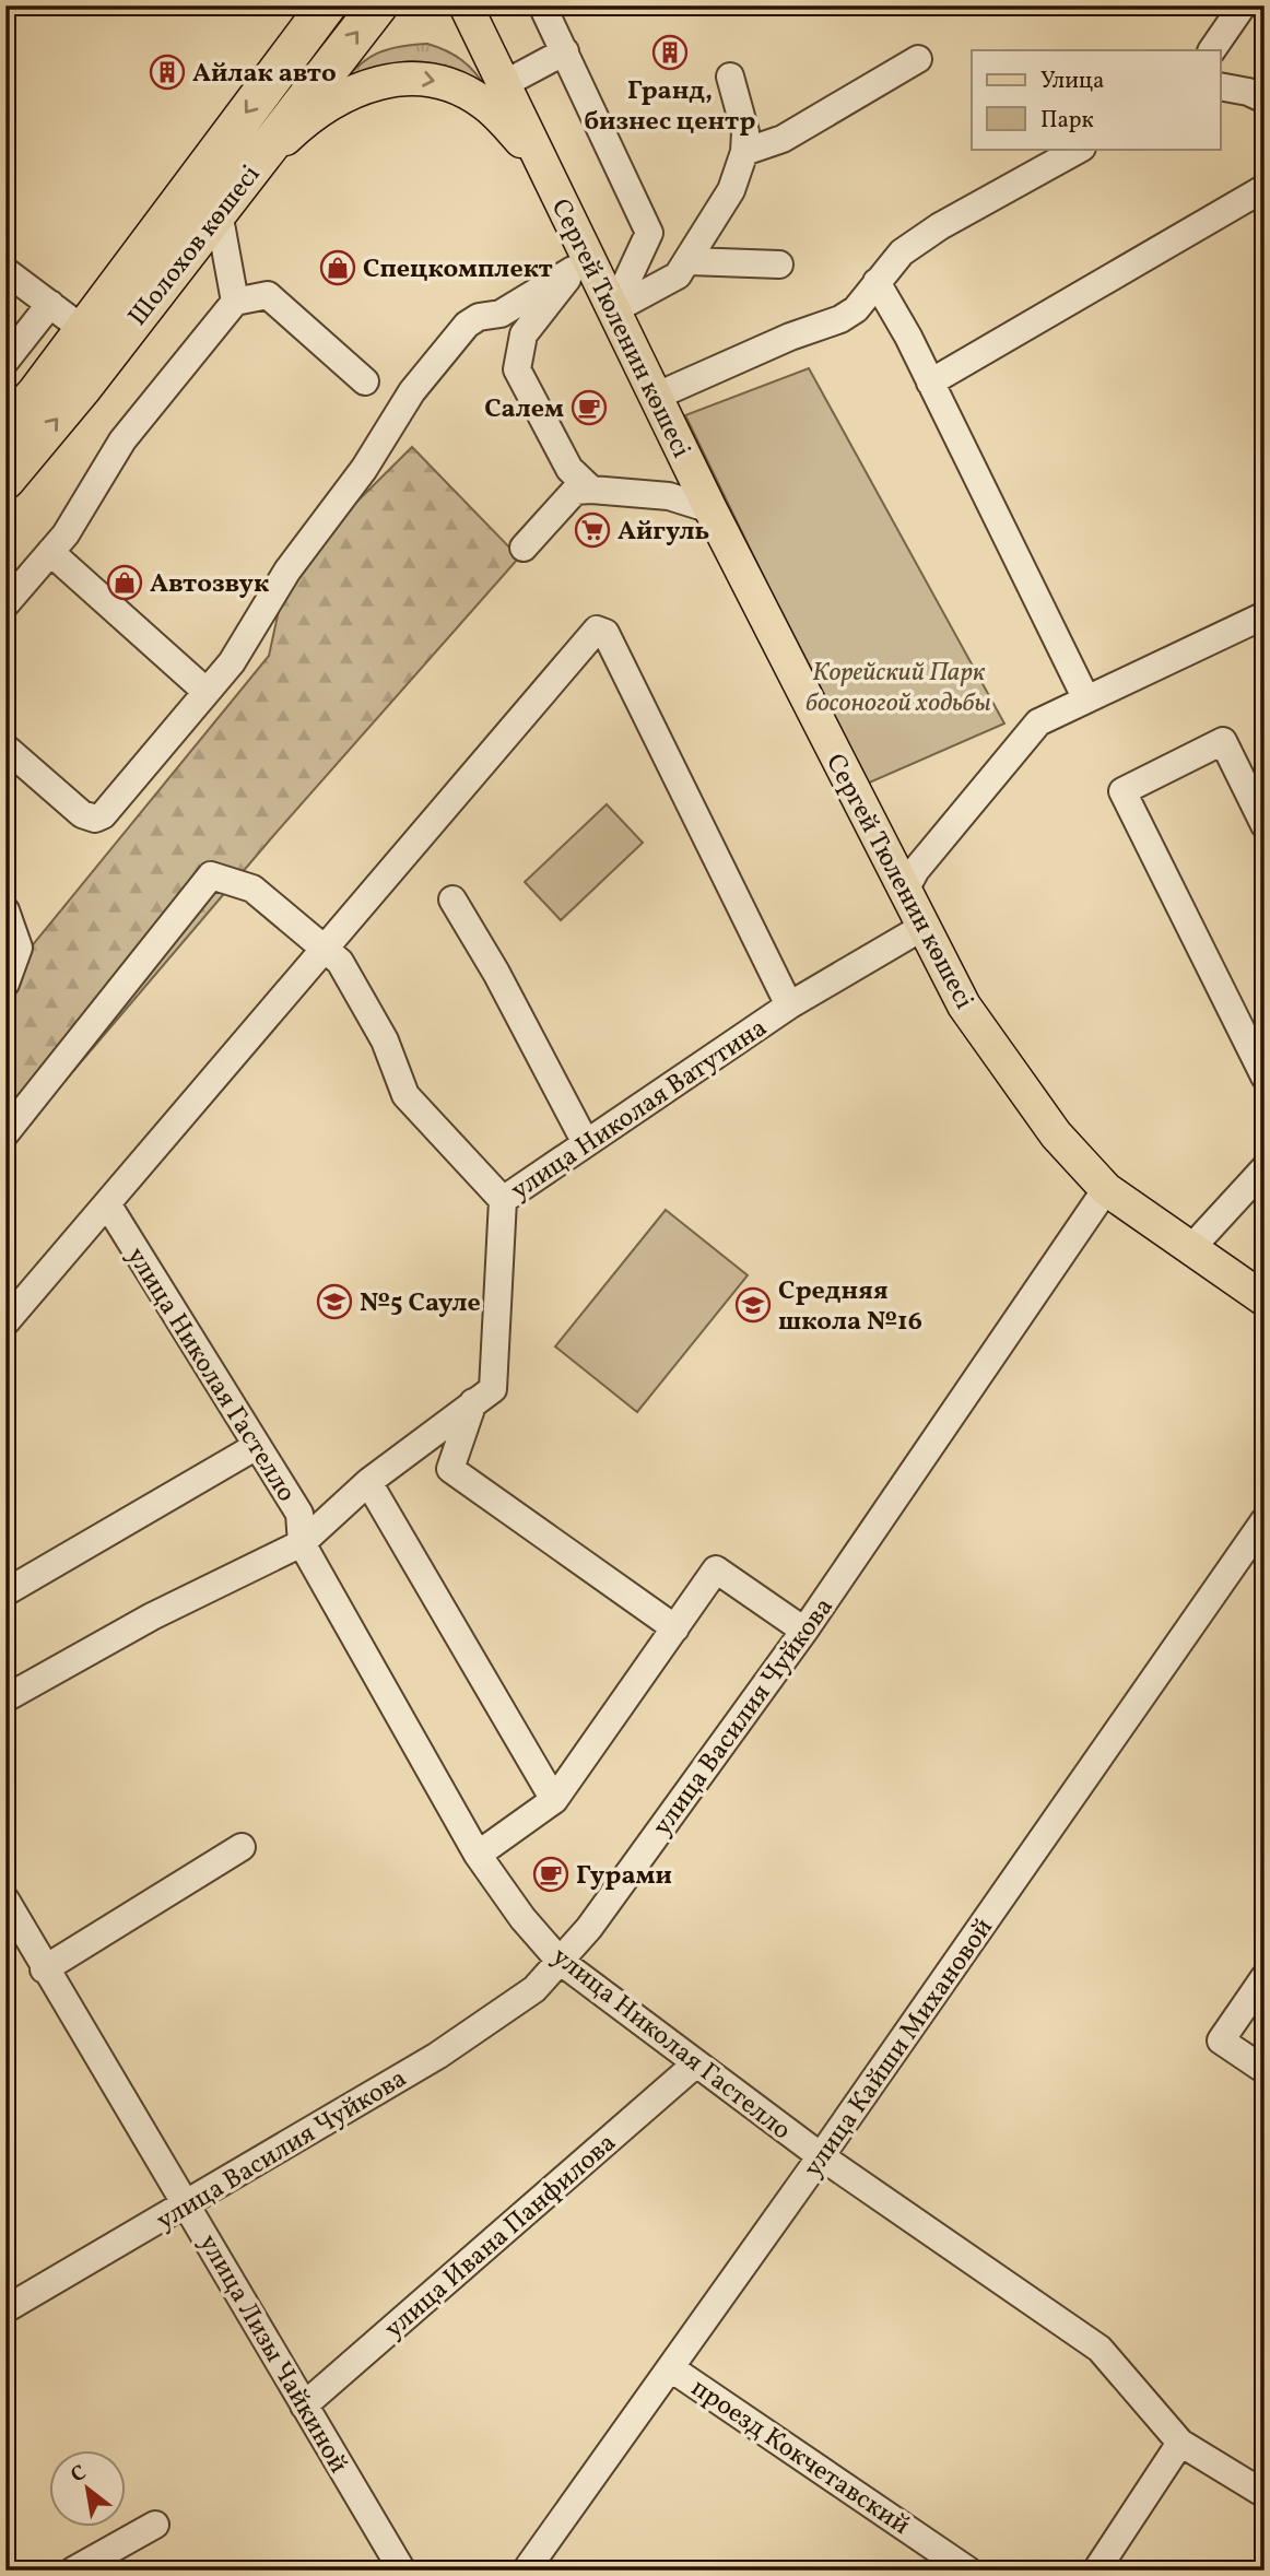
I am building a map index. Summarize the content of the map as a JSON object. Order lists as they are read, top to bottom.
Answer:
{
  "streets": {
    "highway": ["Шолохов көшесі"],
    "main road": ["Сергей Тюленин көшесі"],
    "street": [
      "улица Николая Ватутина",
      "улица Николая Гастелло",
      "улица Василия Чуйкова",
      "улица Кайши Михановой",
      "улица Ивана Панфилова",
      "улица Лизы Чайкиной",
      "проезд Кокчетавский"
    ]
  },
  "crossings": [
    ["Сергей Тюленин көшесі", "улица Николая Ватутина"],
    ["Сергей Тюленин көшесі", "улица Василия Чуйкова"],
    ["улица Николая Ватутина", "улица Николая Гастелло"],
    ["улица Николая Гастелло", "улица Василия Чуйкова"],
    ["улица Николая Гастелло", "улица Кайши Михановой"],
    ["улица Николая Гастелло", "улица Ивана Панфилова"],
    ["улица Василия Чуйкова", "улица Лизы Чайкиной"],
    ["улица Кайши Михановой", "проезд Кокчетавский"],
    ["улица Ивана Панфилова", "улица Лизы Чайкиной"]
  ],
  "parks": ["Корейский Парк босоногой ходьбы"],
  "places": {
    "building": ["Гранд, бизнес центр", "Айлак авто"],
    "shop": ["Спецкомплект", "Автозвук"],
    "cafe": ["Салем", "Гурами"],
    "supermarket": ["Айгуль"],
    "school or university": ["№5 Сауле", "Средняя школа №16"]
  },
  "legend": ["Улица", "Парк"],
  "north": "top left"
}
